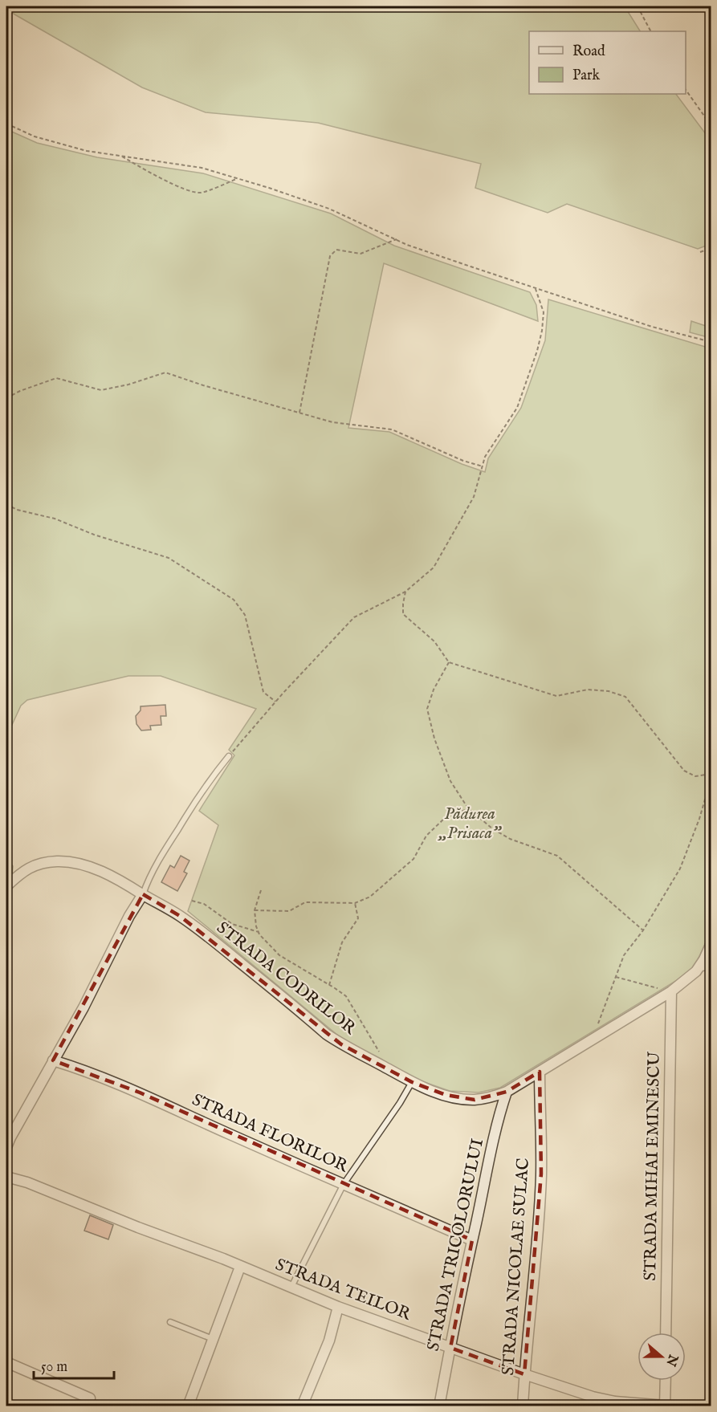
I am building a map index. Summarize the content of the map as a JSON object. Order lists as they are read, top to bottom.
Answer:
{
  "streets": {
    "street": [
      "STRADA CODRILOR",
      "STRADA FLORILOR",
      "STRADA MIHAI EMINESCU",
      "STRADA TRICOLORULUI",
      "STRADA NICOLAE SULAC",
      "STRADA TEILOR"
    ]
  },
  "crossings": [
    ["STRADA CODRILOR", "STRADA MIHAI EMINESCU"],
    ["STRADA CODRILOR", "STRADA TRICOLORULUI"],
    ["STRADA CODRILOR", "STRADA NICOLAE SULAC"],
    ["STRADA FLORILOR", "STRADA TRICOLORULUI"],
    ["STRADA TRICOLORULUI", "STRADA TEILOR"],
    ["STRADA NICOLAE SULAC", "STRADA TEILOR"]
  ],
  "parks": ["Pădurea „Prisaca”"],
  "legend": ["Road", "Park"],
  "scale_bar": "50 m",
  "north": "right"
}
